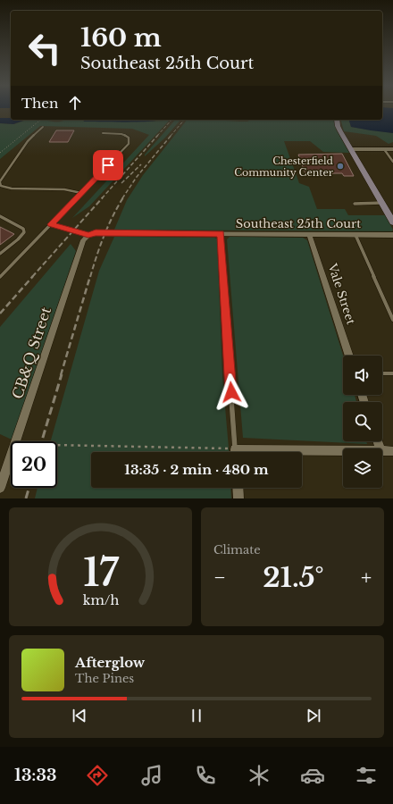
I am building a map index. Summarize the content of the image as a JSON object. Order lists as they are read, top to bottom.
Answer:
{
  "streets": {
    "street": ["Southeast 25th Court", "Vale Street", "CB&Q Street"]
  },
  "crossings": [
    ["Southeast 25th Court", "Vale Street"],
    ["Southeast 25th Court", "CB&Q Street"]
  ],
  "places": ["Chesterfield Community Center"],
  "page": {
    "turn": ["160 m", "Southeast 25th Court"],
    "then": "Then",
    "limit": "20",
    "trip": "13:35 · 2 min · 480 m",
    "tile": "Climate",
    "heat": ["−", "21.5°", "+"],
    "song": ["Afterglow", "The Pines"],
    "tabs": "13:33",
    "gauge": ["17", "km/h"]
  }
}
